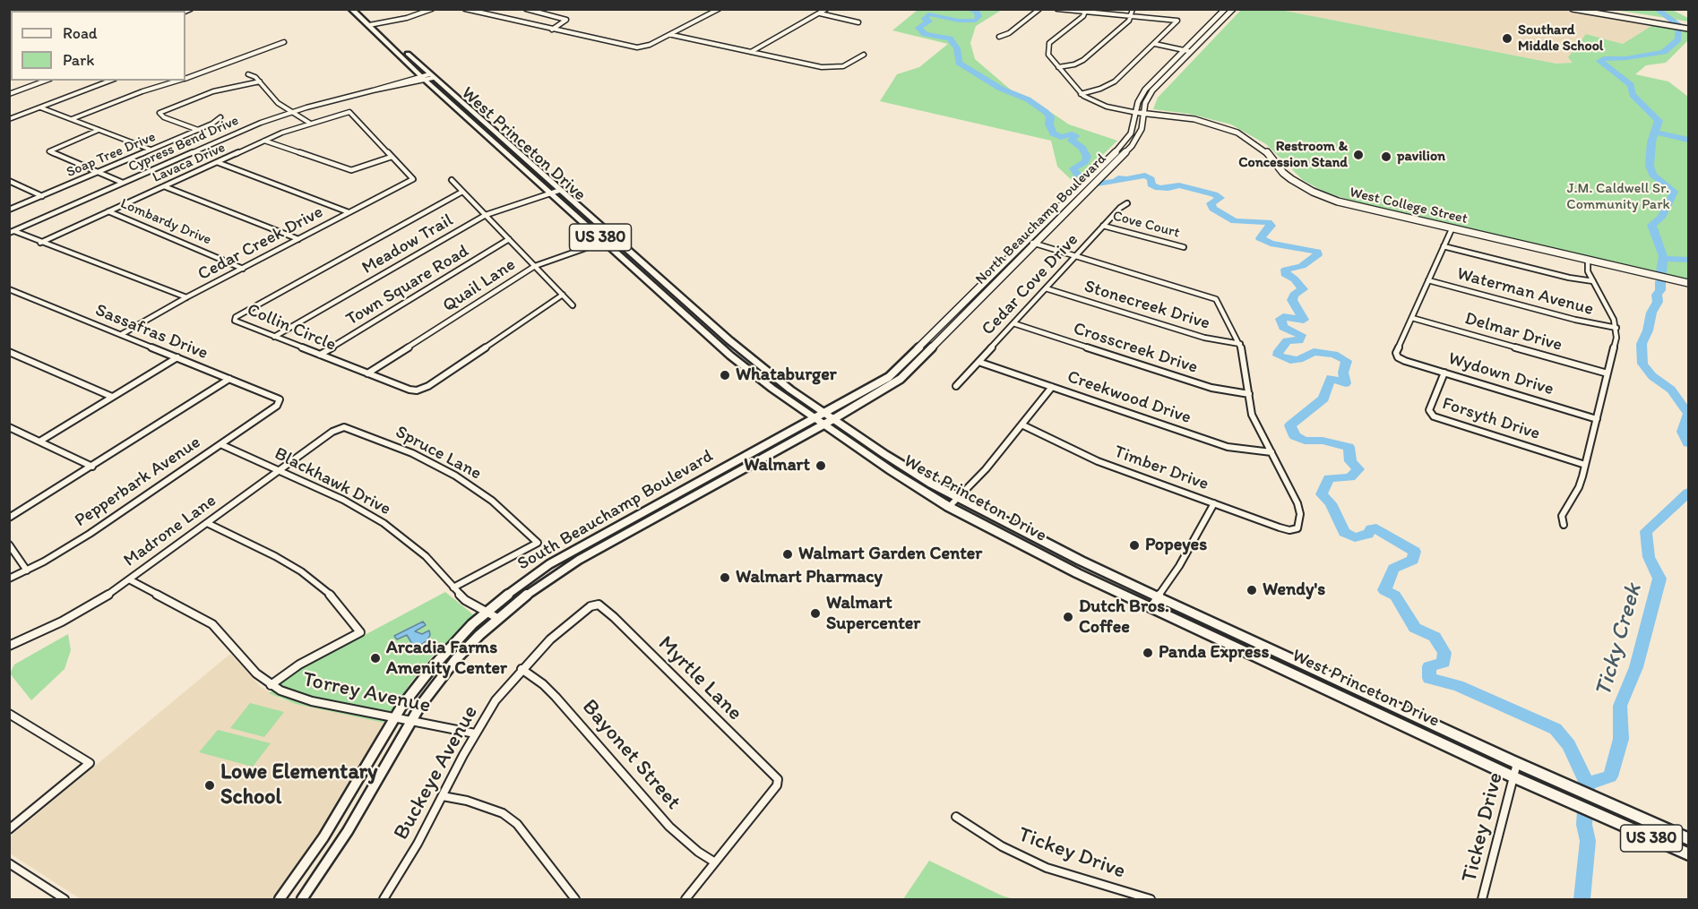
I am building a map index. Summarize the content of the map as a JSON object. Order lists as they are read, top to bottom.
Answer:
{
  "streets": {
    "highway": ["West Princeton Drive", "US 380"],
    "street": [
      "Cypress Bend Drive",
      "Soap Tree Drive",
      "Lavaca Drive",
      "West College Street",
      "North Beauchamp Boulevard",
      "Lombardy Drive",
      "Cove Court",
      "Cedar Creek Drive",
      "Meadow Trail",
      "Cedar Cove Drive",
      "Town Square Road",
      "Quail Lane",
      "Waterman Avenue",
      "Stonecreek Drive",
      "Collin Circle",
      "Sassafras Drive",
      "Delmar Drive",
      "Crosscreek Drive",
      "Wydown Drive",
      "Creekwood Drive",
      "Forsyth Drive",
      "Spruce Lane",
      "Timber Drive",
      "Pepperbark Avenue",
      "Blackhawk Drive",
      "South Beauchamp Boulevard",
      "Madrone Lane",
      "Myrtle Lane",
      "Torrey Avenue",
      "Bayonet Street",
      "Buckeye Avenue",
      "Tickey Drive"
    ]
  },
  "crossings": [
    ["Cypress Bend Drive", "West Princeton Drive"],
    ["West Princeton Drive", "North Beauchamp Boulevard"],
    ["West Princeton Drive", "Meadow Trail"],
    ["West Princeton Drive", "Quail Lane"],
    ["West Princeton Drive", "South Beauchamp Boulevard"],
    ["West Princeton Drive", "Tickey Drive"],
    ["Lavaca Drive", "Lombardy Drive"],
    ["Lavaca Drive", "Cedar Creek Drive"],
    ["West College Street", "North Beauchamp Boulevard"],
    ["North Beauchamp Boulevard", "South Beauchamp Boulevard"],
    ["Lombardy Drive", "Cedar Creek Drive"],
    ["Cove Court", "Cedar Cove Drive"],
    ["Cedar Creek Drive", "Sassafras Drive"],
    ["Meadow Trail", "Collin Circle"],
    ["Cedar Cove Drive", "Stonecreek Drive"],
    ["Cedar Cove Drive", "Crosscreek Drive"],
    ["Cedar Cove Drive", "Creekwood Drive"],
    ["Town Square Road", "Collin Circle"],
    ["Quail Lane", "Collin Circle"],
    ["Sassafras Drive", "Pepperbark Avenue"],
    ["Delmar Drive", "Wydown Drive"],
    ["Wydown Drive", "Forsyth Drive"],
    ["Creekwood Drive", "Timber Drive"],
    ["Spruce Lane", "Blackhawk Drive"],
    ["Spruce Lane", "Madrone Lane"],
    ["Pepperbark Avenue", "Blackhawk Drive"],
    ["Blackhawk Drive", "South Beauchamp Boulevard"],
    ["Blackhawk Drive", "Madrone Lane"],
    ["South Beauchamp Boulevard", "Torrey Avenue"],
    ["Madrone Lane", "Torrey Avenue"],
    ["Myrtle Lane", "Bayonet Street"],
    ["Myrtle Lane", "Buckeye Avenue"],
    ["Torrey Avenue", "Buckeye Avenue"],
    ["Bayonet Street", "Buckeye Avenue"]
  ],
  "water": ["Ticky Creek"],
  "parks": ["J.M. Caldwell Sr. Community Park"],
  "places": [
    "Southard Middle School",
    "Restroom & Concession Stand",
    "pavilion",
    "Whataburger",
    "Walmart",
    "Popeyes",
    "Walmart Garden Center",
    "Walmart Pharmacy",
    "Wendy's",
    "Walmart Supercenter",
    "Dutch Bros. Coffee",
    "Panda Express",
    "Arcadia Farms Amenity Center",
    "Lowe Elementary School"
  ],
  "legend": ["Road", "Park"]
}
